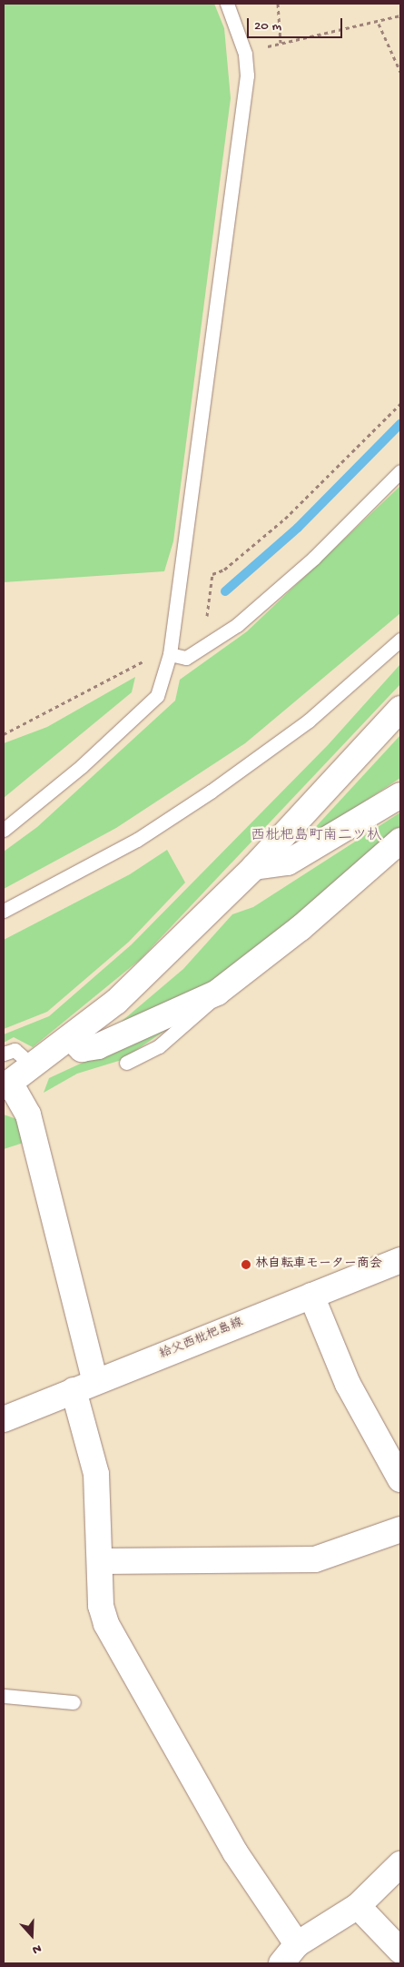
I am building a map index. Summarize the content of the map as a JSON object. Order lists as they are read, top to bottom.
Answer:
{
  "streets": {
    "street": ["給父西枇杷島線"]
  },
  "districts": ["西枇杷島町南二ツ杁"],
  "places": ["林自転車モーター商会"],
  "scale_bar": "20 m",
  "north": "bottom"
}
